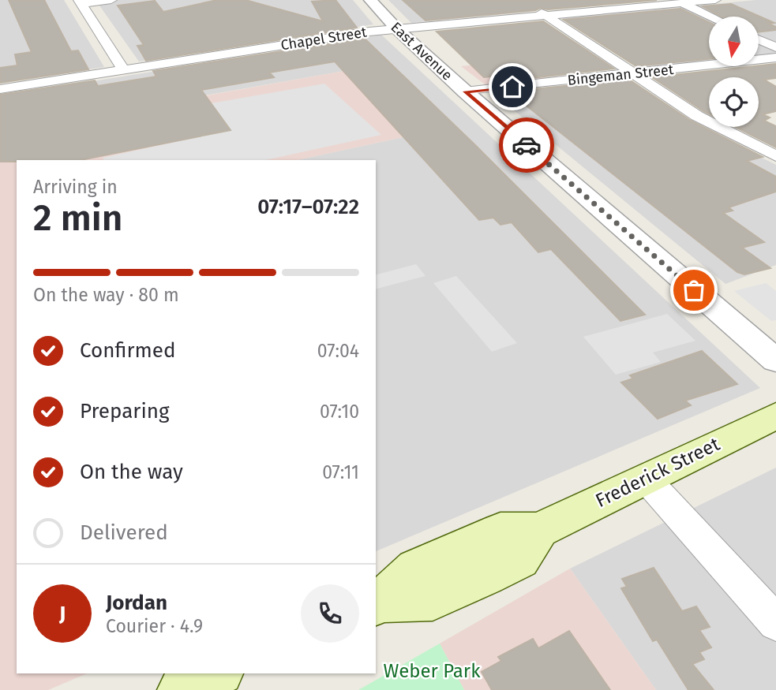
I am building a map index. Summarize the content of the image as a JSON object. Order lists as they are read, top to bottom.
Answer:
{
  "streets": {
    "main road": ["Frederick Street"],
    "street": ["Chapel Street", "East Avenue", "Bingeman Street"]
  },
  "crossings": [
    ["Chapel Street", "East Avenue"],
    ["East Avenue", "Bingeman Street"]
  ],
  "parks": ["Weber Park"],
  "north": "bottom",
  "page": {
    "heading": ["2 min", "Arriving in", "07:17–07:22"],
    "panel": ["Jordan", "Courier · 4.9"],
    "bar": "On the way · 80 m",
    "list": [
      ["Confirmed", "07:04"],
      ["Preparing", "07:10"],
      ["On the way", "07:11"],
      "Delivered"
    ],
    "round": "J"
  }
}
